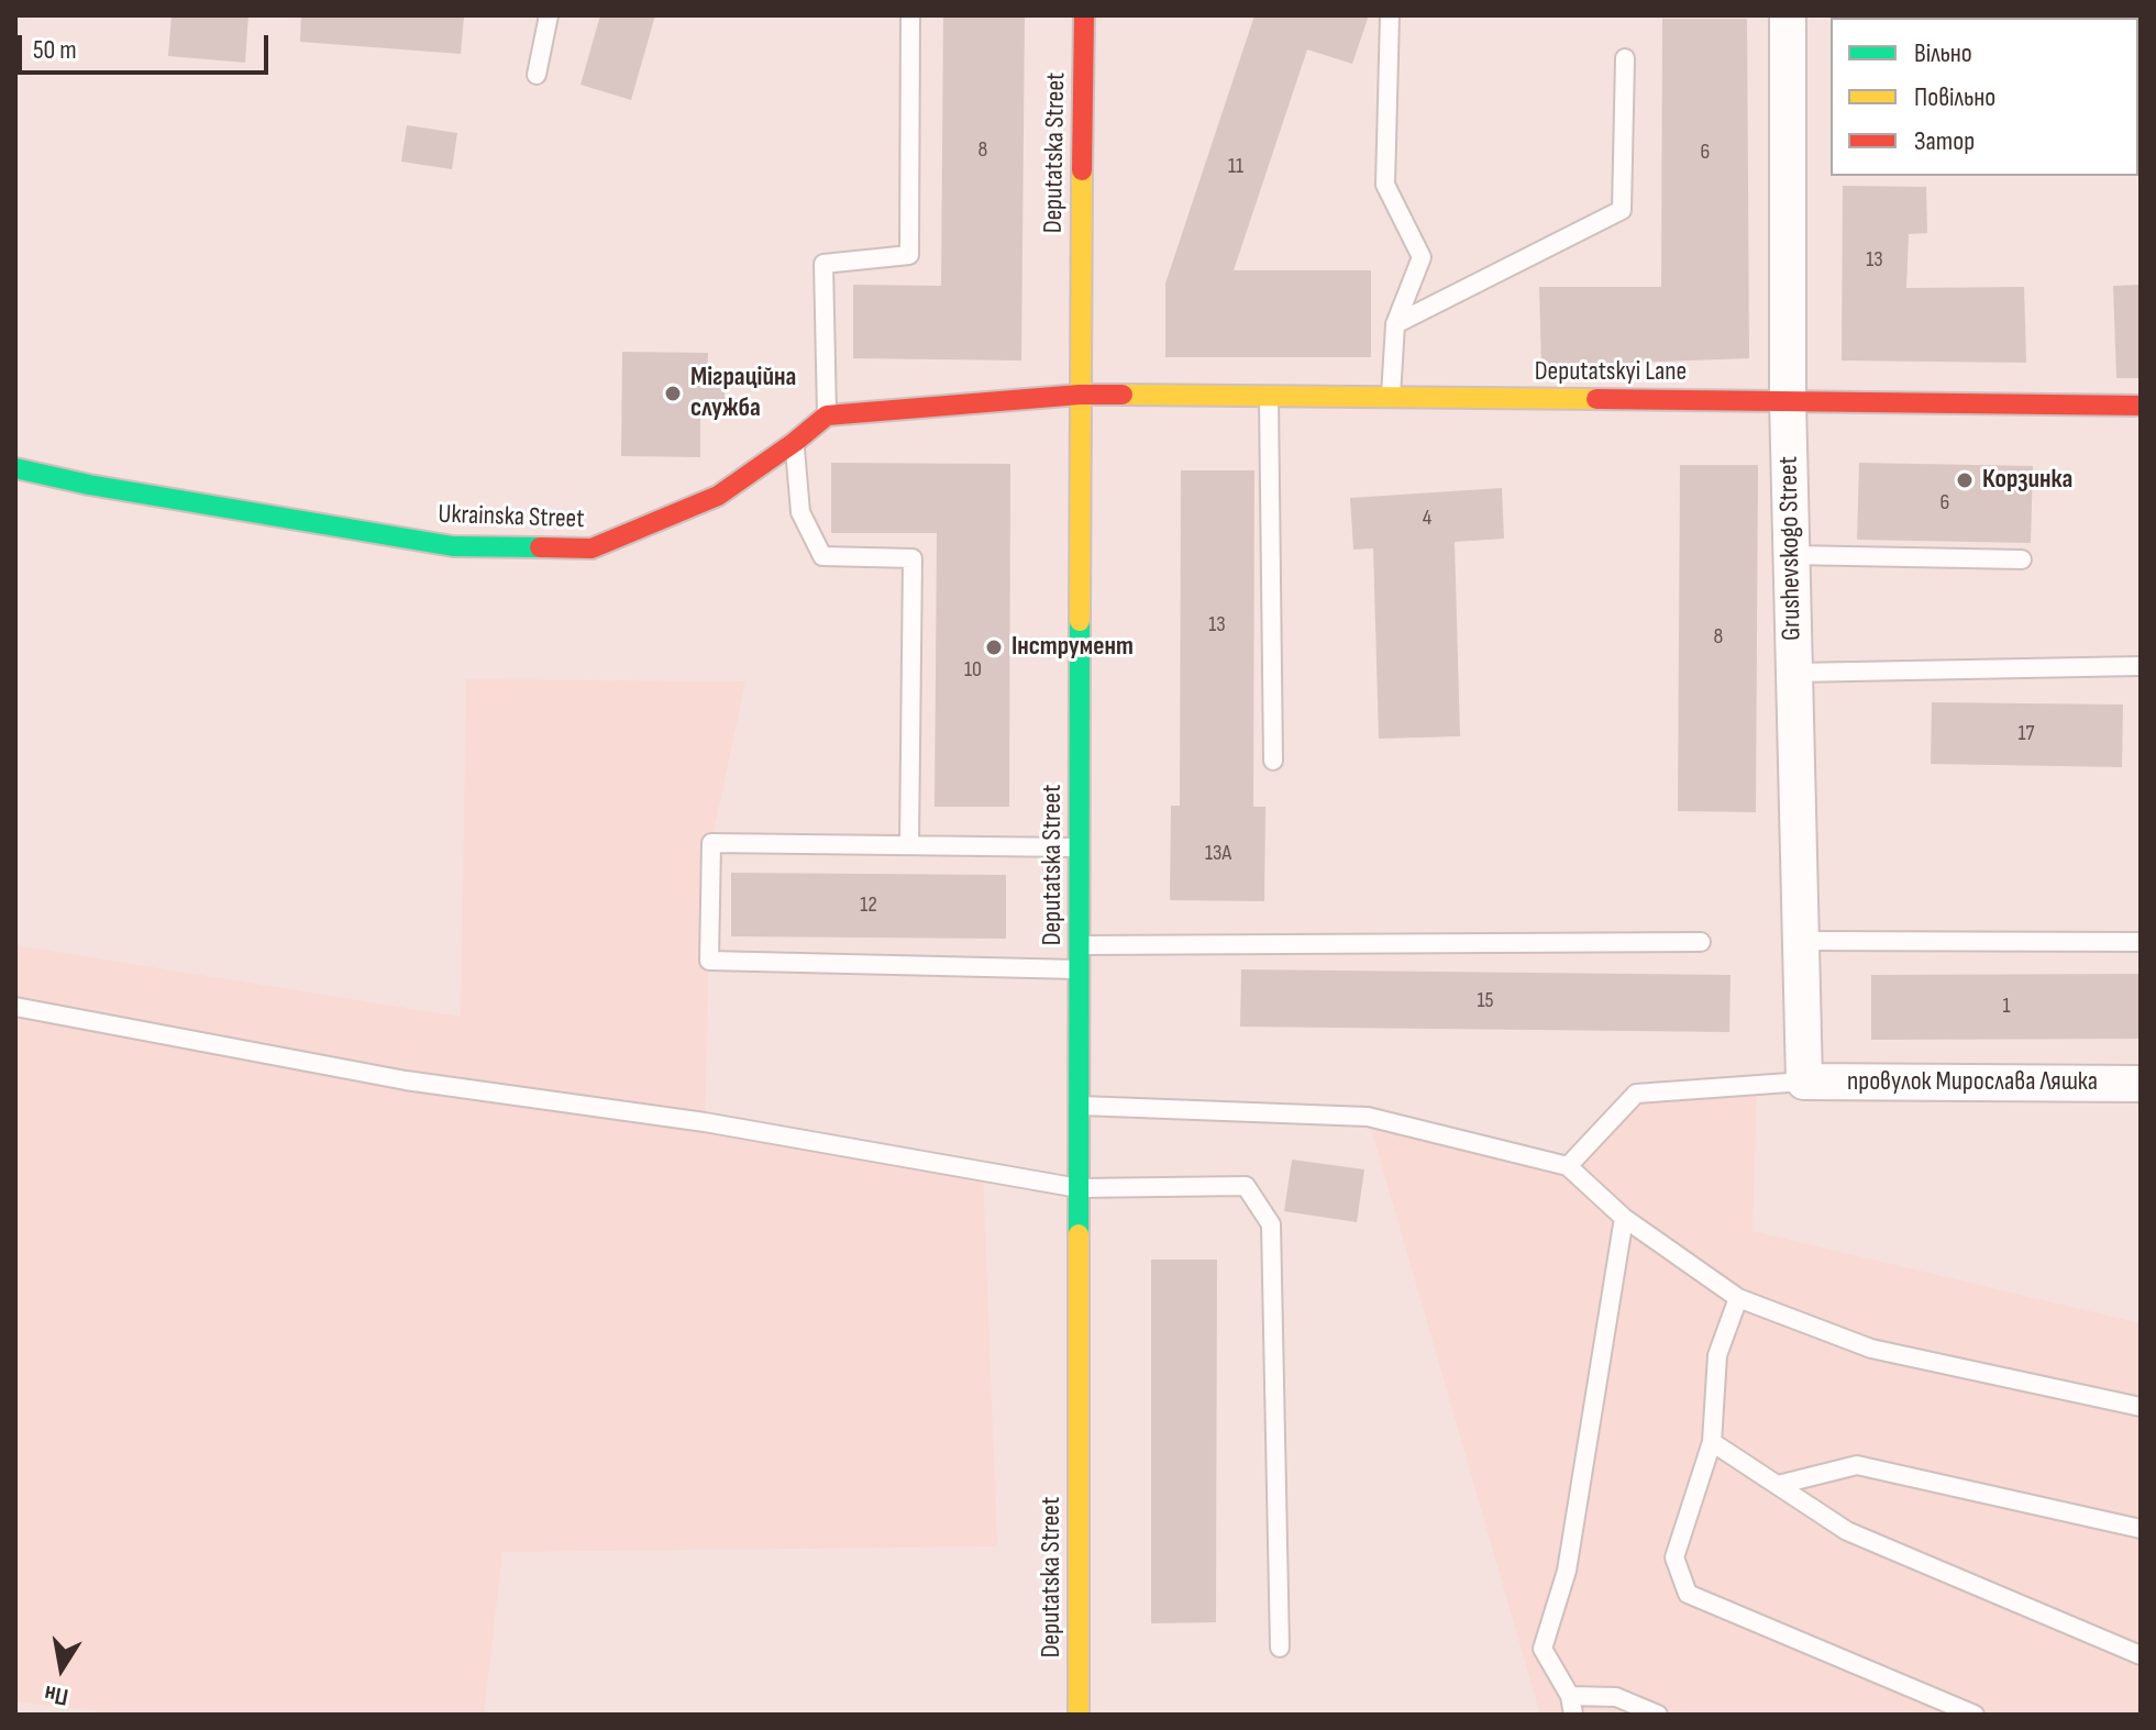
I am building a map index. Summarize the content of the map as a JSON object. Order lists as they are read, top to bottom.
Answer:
{
  "streets": {
    "street": [
      "Deputatska Street",
      "Deputatskyi Lane",
      "Ukrainska Street",
      "Grushevskogo Street",
      "провулок Мирослава Ляшка"
    ]
  },
  "crossings": [
    ["Deputatska Street", "Deputatskyi Lane"],
    ["Deputatskyi Lane", "Grushevskogo Street"],
    ["Grushevskogo Street", "провулок Мирослава Ляшка"]
  ],
  "places": ["Міграційна служба", "Корзинка", "Інструмент"],
  "house_numbers": [
    "8",
    "6",
    "11",
    "13",
    "6",
    "4",
    "13",
    "8",
    "10",
    "17",
    "13А",
    "12",
    "15",
    "1"
  ],
  "legend": ["Вільно", "Повільно", "Затор"],
  "scale_bar": "50 m",
  "north": "bottom"
}
